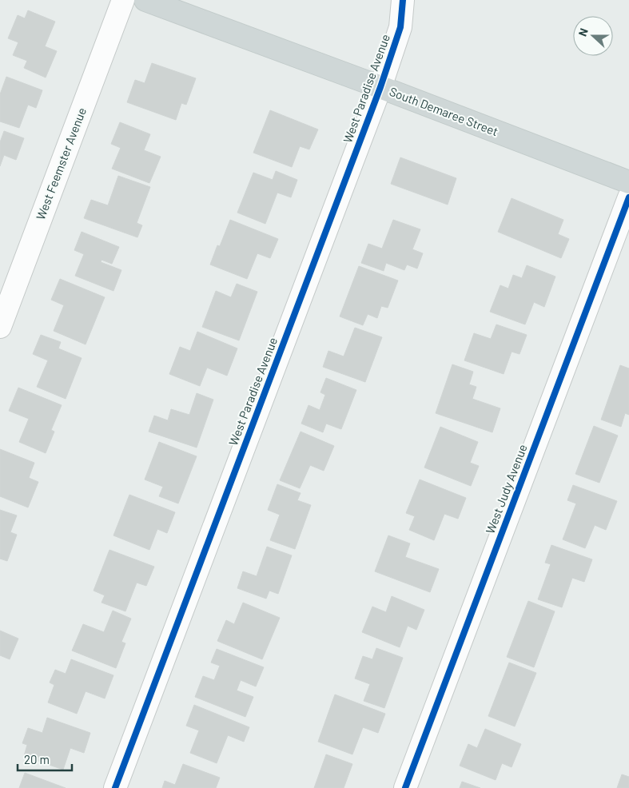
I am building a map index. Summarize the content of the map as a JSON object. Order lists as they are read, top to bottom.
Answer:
{
  "streets": {
    "main road": ["South Demaree Street"],
    "street": ["West Paradise Avenue", "West Feemster Avenue", "West Judy Avenue"]
  },
  "crossings": [
    ["West Paradise Avenue", "South Demaree Street"]
  ],
  "scale_bar": "20 m",
  "north": "left"
}
